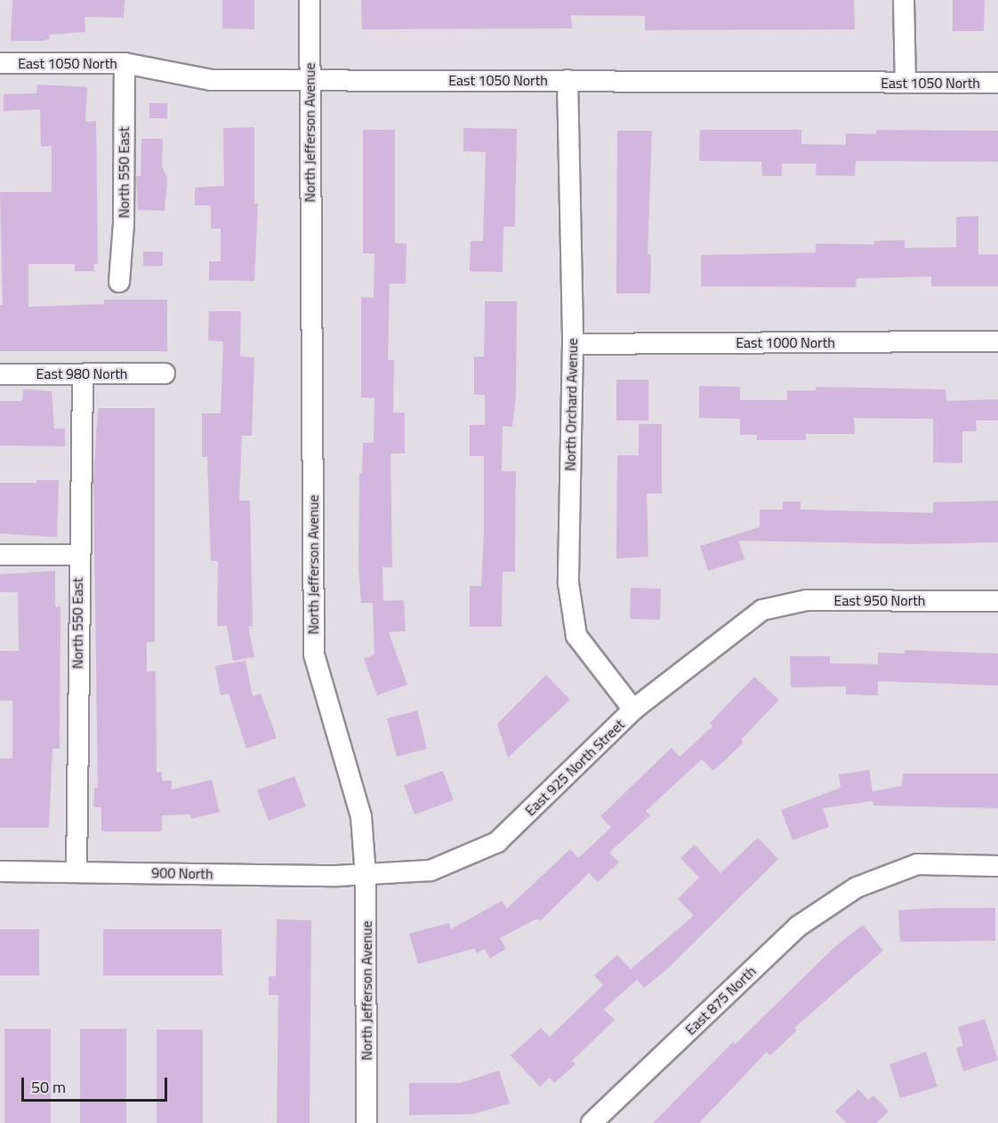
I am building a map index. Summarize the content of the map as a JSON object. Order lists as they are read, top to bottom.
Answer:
{
  "streets": {
    "street": [
      "East 1050 North",
      "North Jefferson Avenue",
      "North 550 East",
      "East 1000 North",
      "East 980 North",
      "North Orchard Avenue",
      "East 950 North",
      "East 925 North Street",
      "900 North",
      "East 875 North"
    ]
  },
  "crossings": [
    ["East 1050 North", "North Jefferson Avenue"],
    ["East 1050 North", "North 550 East"],
    ["East 1050 North", "North Orchard Avenue"],
    ["North Jefferson Avenue", "East 925 North Street"],
    ["North Jefferson Avenue", "900 North"],
    ["North 550 East", "East 980 North"],
    ["North 550 East", "900 North"],
    ["East 1000 North", "North Orchard Avenue"],
    ["North Orchard Avenue", "East 925 North Street"],
    ["East 950 North", "East 925 North Street"],
    ["East 925 North Street", "900 North"]
  ],
  "scale_bar": "50 m"
}
